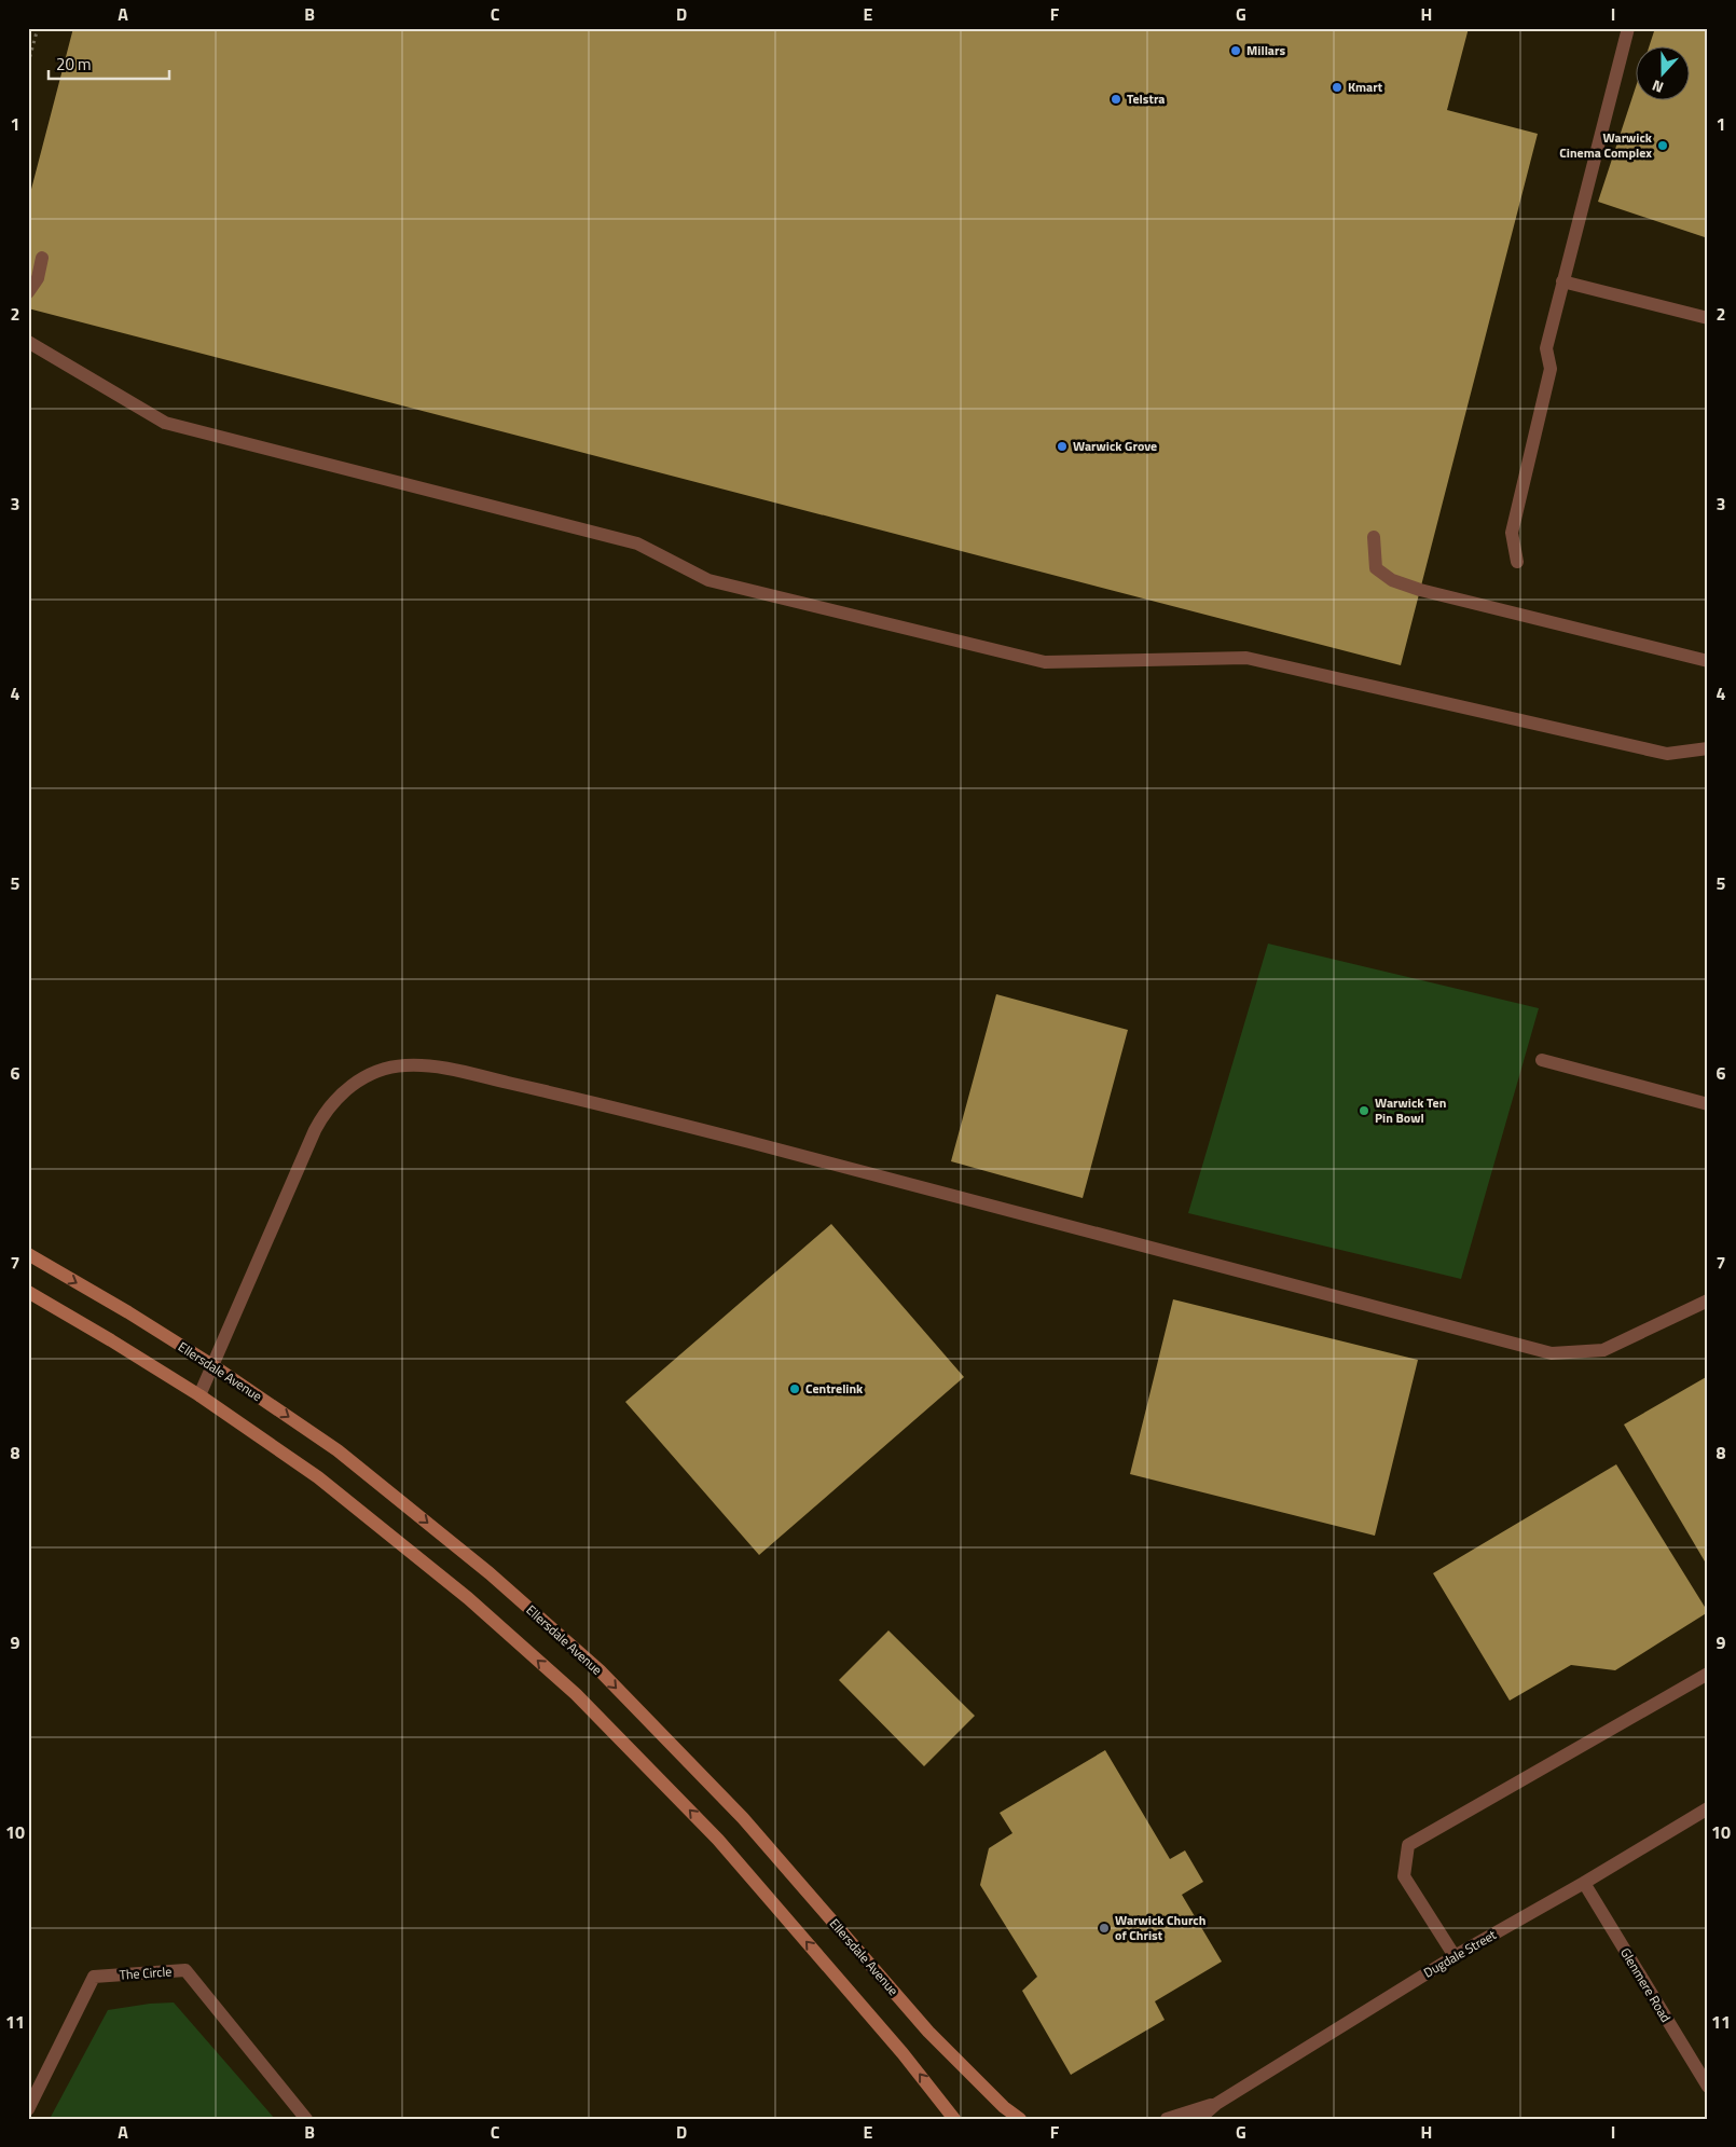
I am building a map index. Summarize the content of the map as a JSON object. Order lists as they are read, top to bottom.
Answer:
{
  "streets": {
    "street": [
      "Ellersdale Avenue",
      "Dugdale Street",
      "The Circle",
      "Glenmere Road"
    ]
  },
  "crossings": [
    ["Dugdale Street", "Glenmere Road"]
  ],
  "places": [
    "Millars",
    "Kmart",
    "Telstra",
    "Warwick Cinema Complex",
    "Warwick Grove",
    "Warwick Ten Pin Bowl",
    "Centrelink",
    "Warwick Church of Christ"
  ],
  "scale_bar": "20 m",
  "north": "bottom",
  "grid": {
    "columns": [
      "A",
      "B",
      "C",
      "D",
      "E",
      "F",
      "G",
      "H",
      "I"
    ],
    "rows": [
      "1",
      "2",
      "3",
      "4",
      "5",
      "6",
      "7",
      "8",
      "9",
      "10",
      "11"
    ]
  }
}
